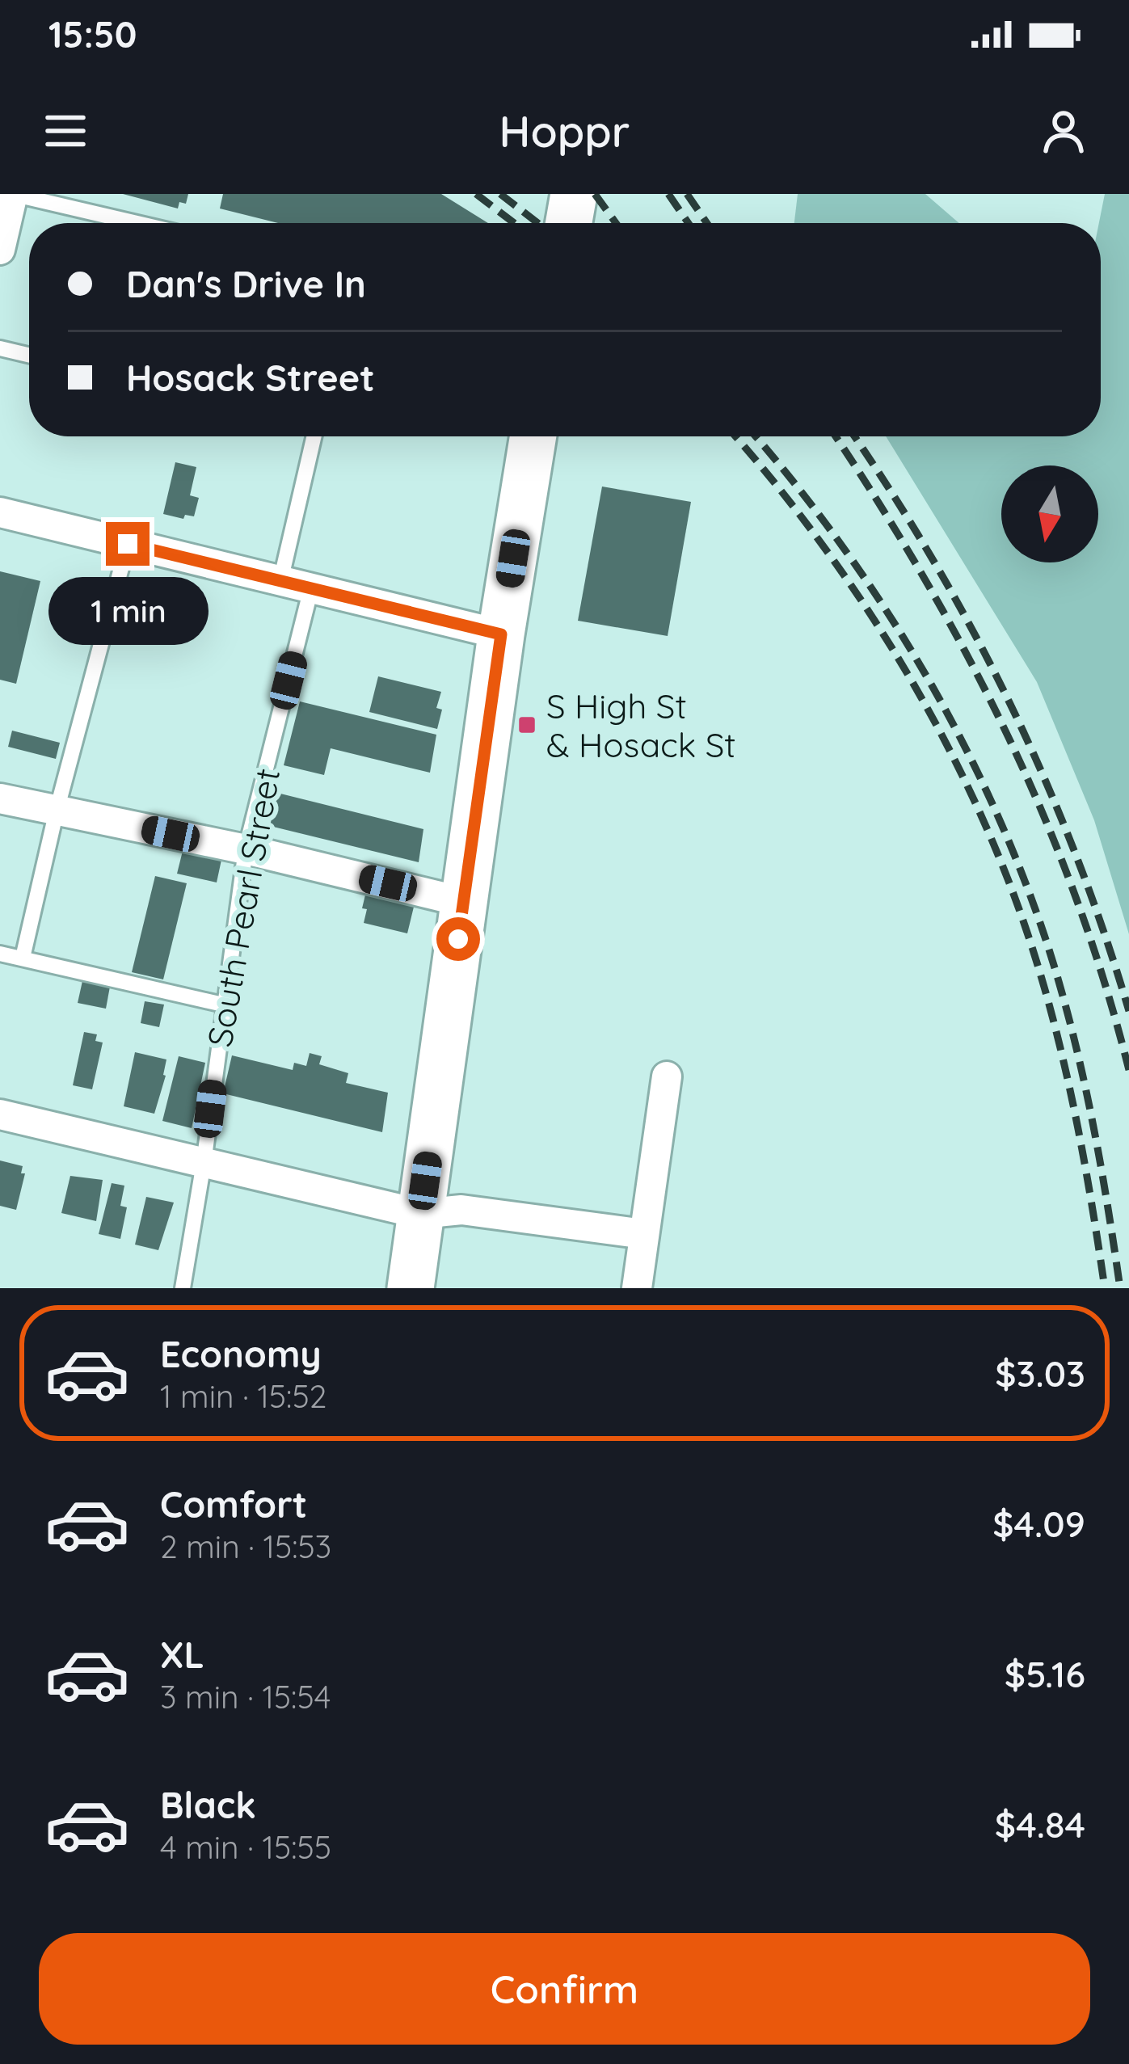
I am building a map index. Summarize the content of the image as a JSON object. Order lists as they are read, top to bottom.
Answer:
{
  "streets": {
    "lane": ["South Pearl Street"]
  },
  "places": {
    "transit": ["S High St & Hosack St"]
  },
  "north": "bottom",
  "page": {
    "status": "15:50",
    "header": "Hoppr",
    "banner": ["Dan's Drive In", "Hosack Street"],
    "bubble": "1 min",
    "list": [
      {
        "name": "Economy",
        "note": "1 min · 15:52",
        "value": "$3.03"
      },
      {
        "name": "Comfort",
        "note": "2 min · 15:53",
        "value": "$4.09"
      },
      {
        "name": "XL",
        "note": "3 min · 15:54",
        "value": "$5.16"
      },
      {
        "name": "Black",
        "note": "4 min · 15:55",
        "value": "$4.84"
      }
    ],
    "buttons": "Confirm"
  }
}
